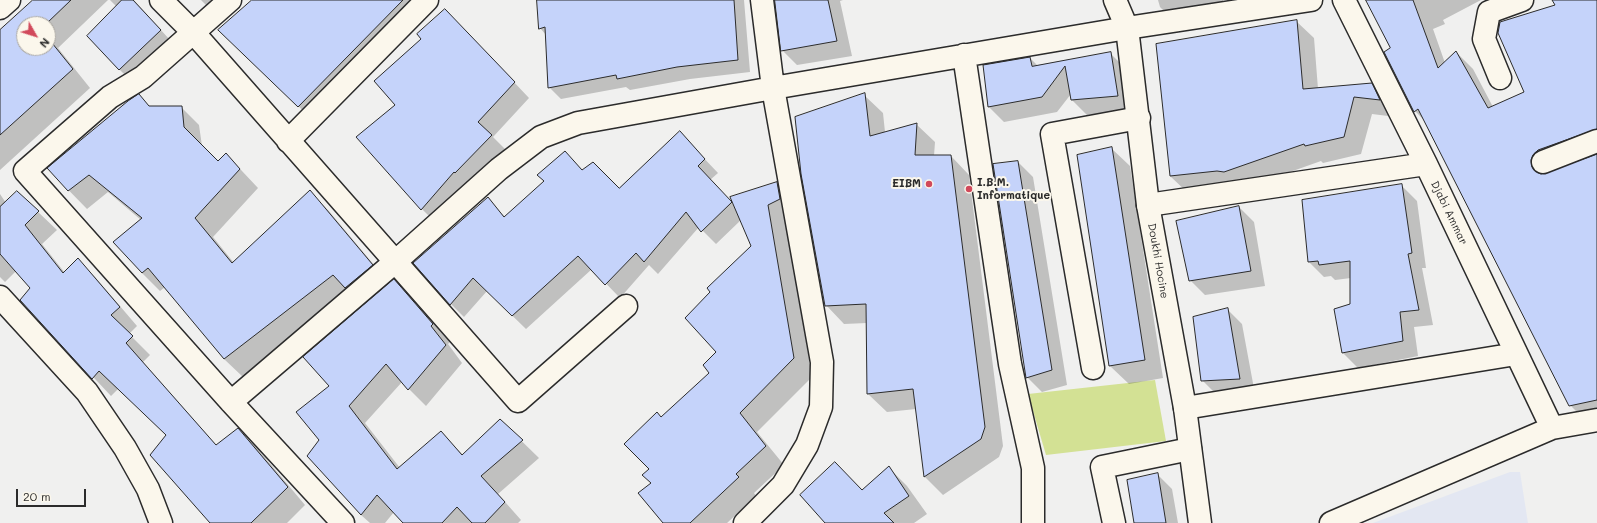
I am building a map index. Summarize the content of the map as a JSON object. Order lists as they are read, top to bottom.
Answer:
{
  "streets": {
    "street": ["Djabi Ammar", "Doukhi Hocine"]
  },
  "places": ["EIBM", "I.B.M. Informatique"],
  "scale_bar": "20 m",
  "north": "bottom right"
}
